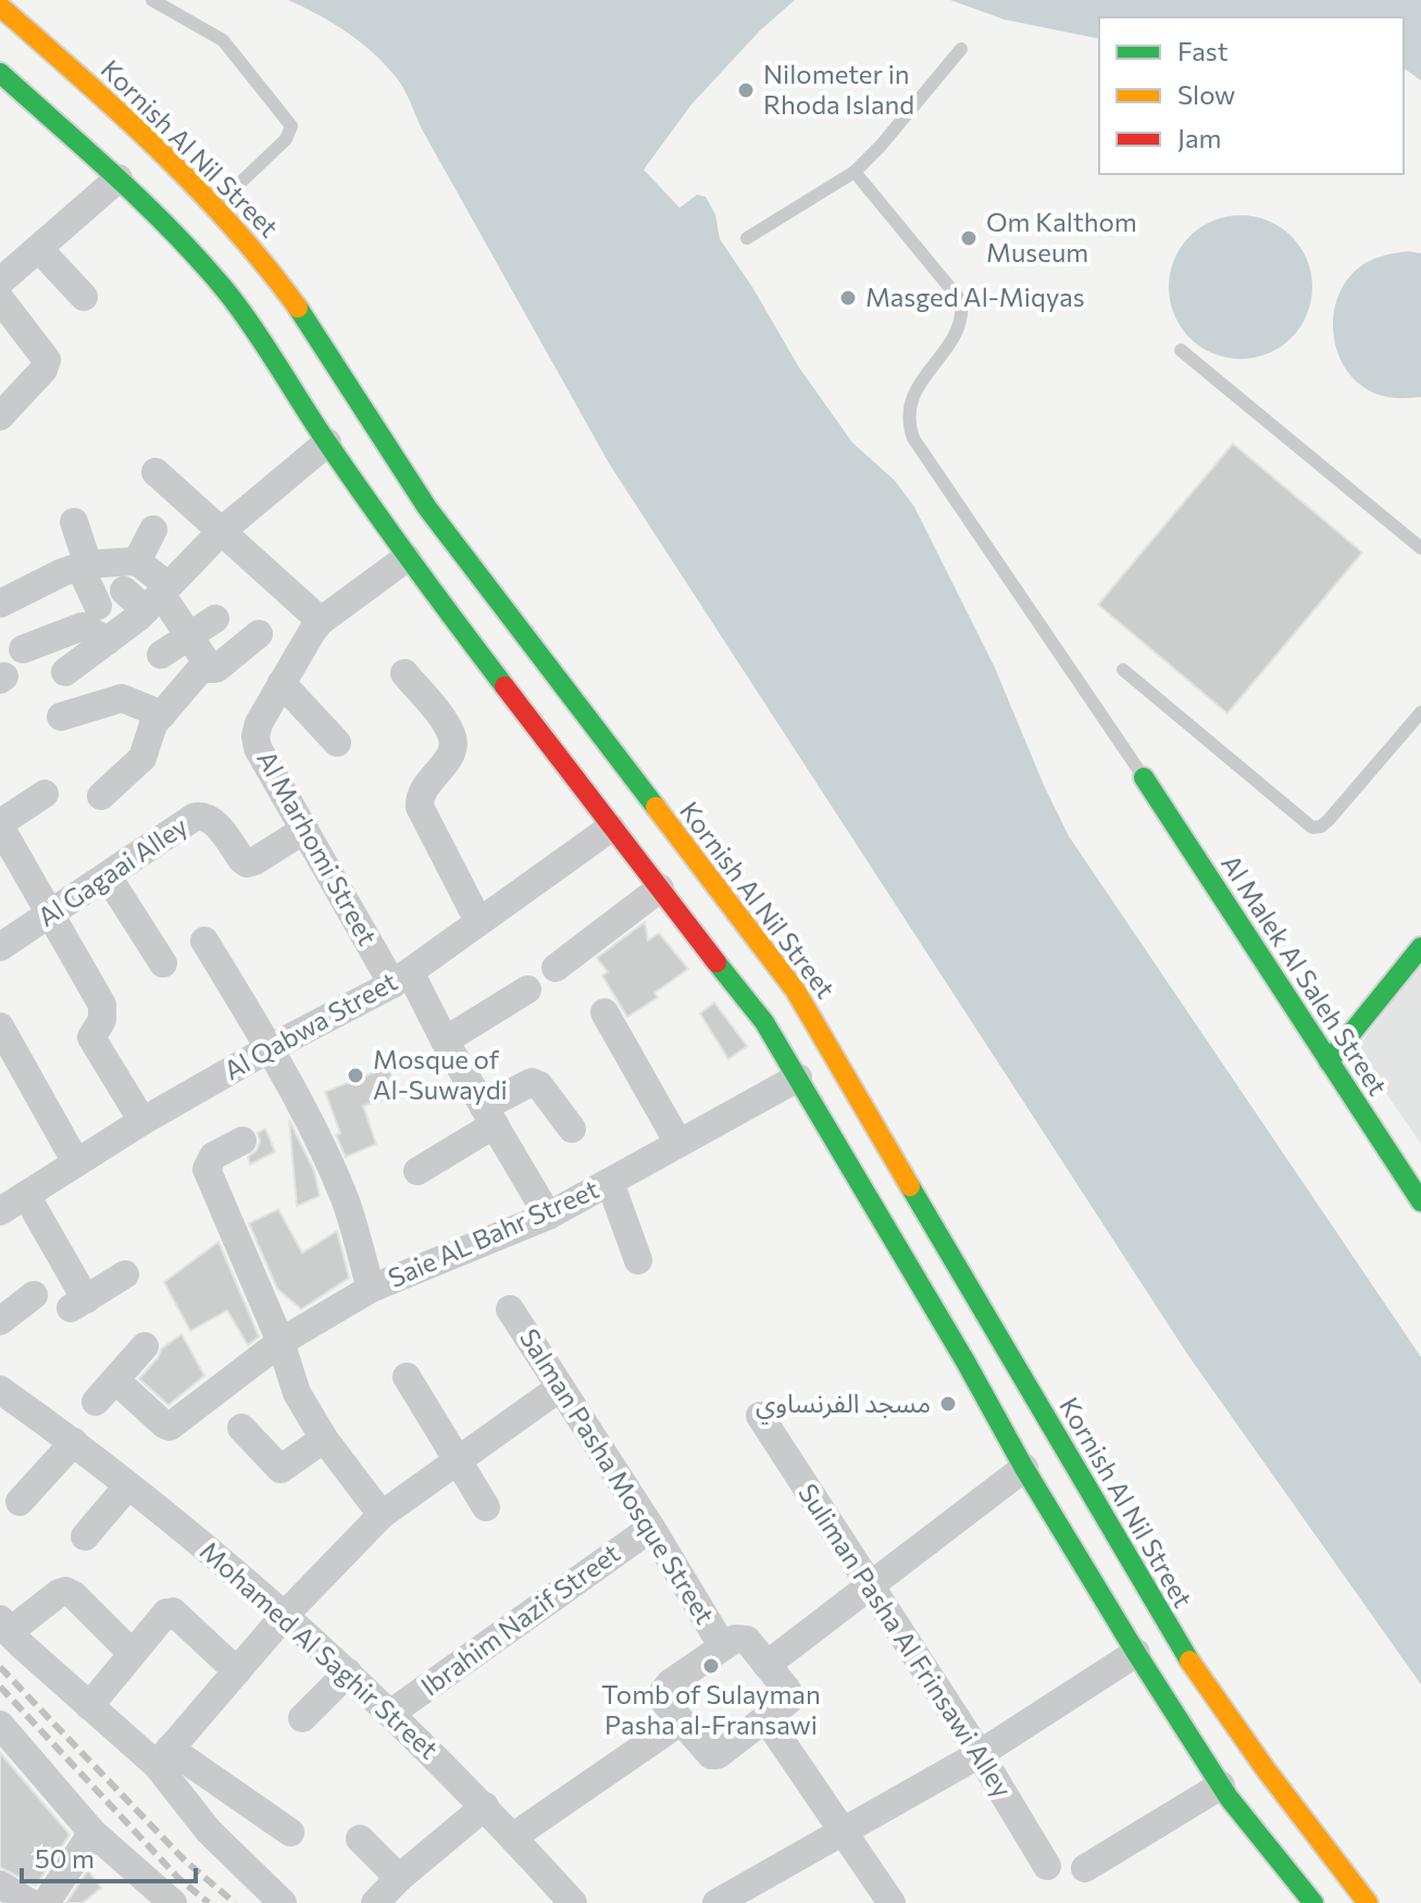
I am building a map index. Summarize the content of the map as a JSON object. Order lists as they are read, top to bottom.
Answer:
{
  "streets": {
    "main road": ["Kornish Al Nil Street", "Al Malek Al Saleh Street"],
    "street": [
      "Al Marhomi Street",
      "Al Gagaai Alley",
      "Al Qabwa Street",
      "Saie AL Bahr Street",
      "Salman Pasha Mosque Street",
      "Ibrahim Nazif Street",
      "Suliman Pasha Al Frinsawi Alley",
      "Mohamed Al Saghir Street"
    ]
  },
  "crossings": [
    ["Al Marhomi Street", "Al Gagaai Alley"],
    ["Al Marhomi Street", "Al Qabwa Street"],
    ["Al Marhomi Street", "Saie AL Bahr Street"],
    ["Salman Pasha Mosque Street", "Ibrahim Nazif Street"],
    ["Ibrahim Nazif Street", "Mohamed Al Saghir Street"]
  ],
  "places": [
    "Nilometer in Rhoda Island",
    "Om Kalthom Museum",
    "Masged Al-Miqyas",
    "Mosque of Al-Suwaydi",
    "مسجد الفرنساوي",
    "Tomb of Sulayman Pasha al-Fransawi"
  ],
  "legend": ["Fast", "Slow", "Jam"],
  "scale_bar": "50 m"
}
